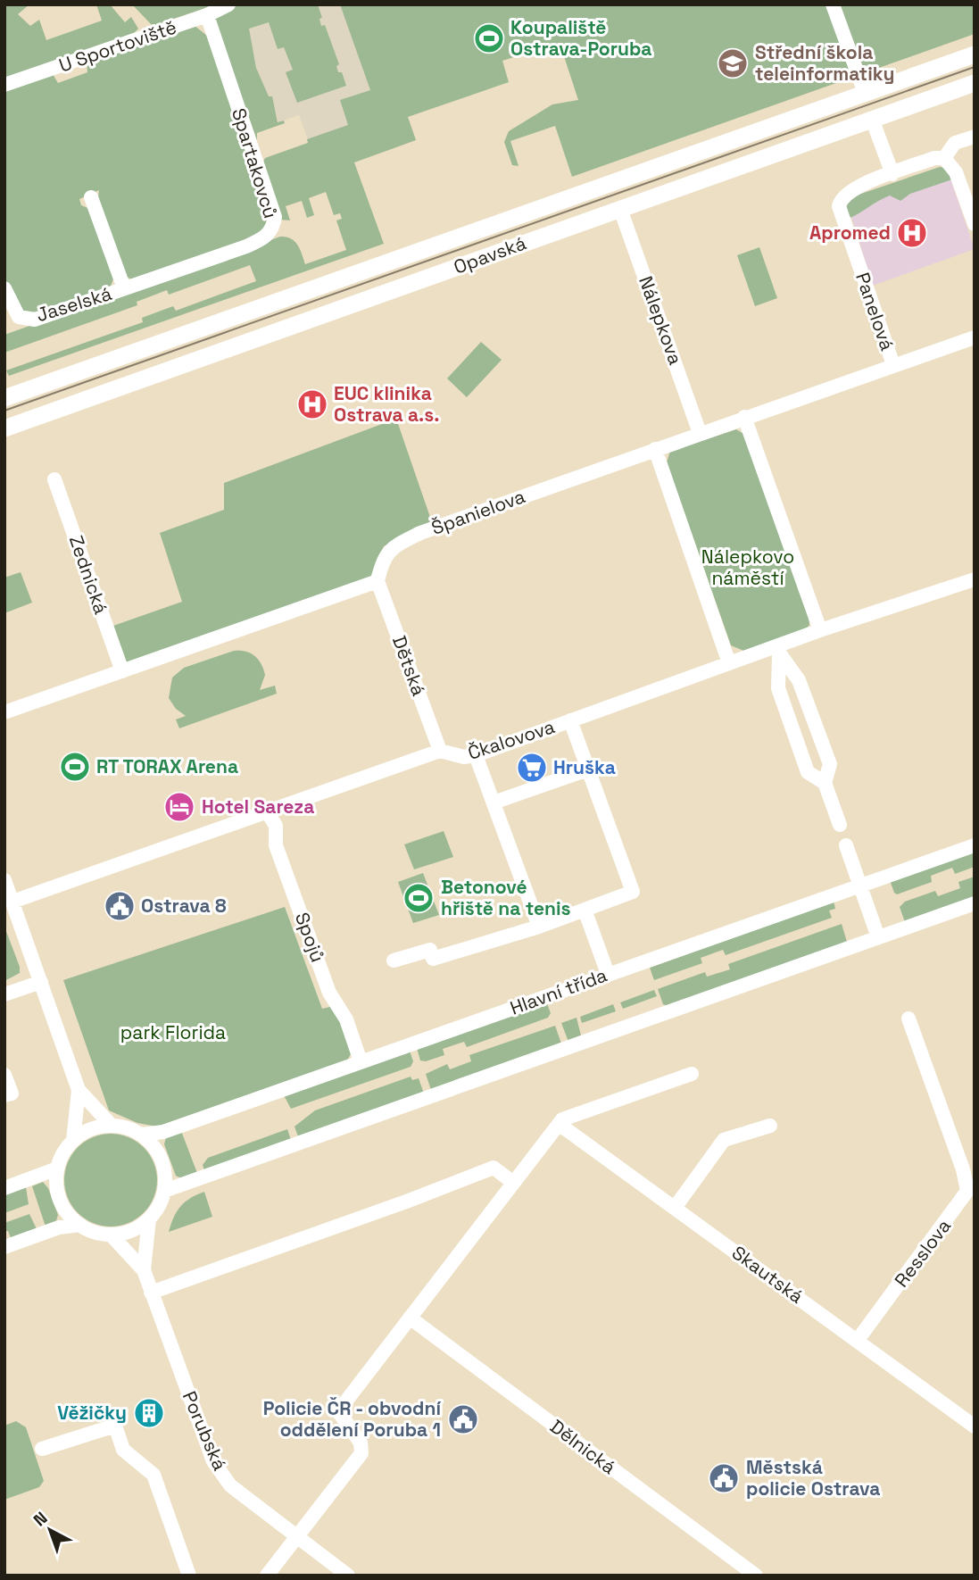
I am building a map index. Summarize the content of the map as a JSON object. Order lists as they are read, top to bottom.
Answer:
{
  "streets": {
    "main road": ["Opavská"],
    "street": [
      "U Sportoviště",
      "Spartakovců",
      "Jaselská",
      "Panelová",
      "Nálepkova",
      "Španielova",
      "Zednická",
      "Dětská",
      "Čkalovova",
      "Spojů",
      "Hlavní třída",
      "Resslova",
      "Skautská",
      "Porubská",
      "Dělnická"
    ]
  },
  "crossings": [
    ["U Sportoviště", "Spartakovců"],
    ["Spartakovců", "Jaselská"],
    ["Opavská", "Nálepkova"],
    ["Panelová", "Španielova"],
    ["Nálepkova", "Španielova"],
    ["Španielova", "Dětská"],
    ["Dětská", "Čkalovova"],
    ["Čkalovova", "Spojů"],
    ["Spojů", "Hlavní třída"],
    ["Hlavní třída", "Porubská"],
    ["Resslova", "Skautská"]
  ],
  "parks": ["Nálepkovo náměstí", "park Florida"],
  "places": {
    "sports": ["Koupaliště Ostrava-Poruba", "RT TORAX Arena", "Betonové hřiště na tenis"],
    "school or university": ["Střední škola teleinformatiky"],
    "hospital": ["Apromed", "EUC klinika Ostrava a.s."],
    "supermarket": ["Hruška"],
    "hotel": ["Hotel Sareza"],
    "public building": ["Ostrava 8", "Policie ČR - obvodní oddělení Poruba 1", "Městská policie Ostrava"],
    "building": ["Věžičky"]
  },
  "north": "top left"
}
